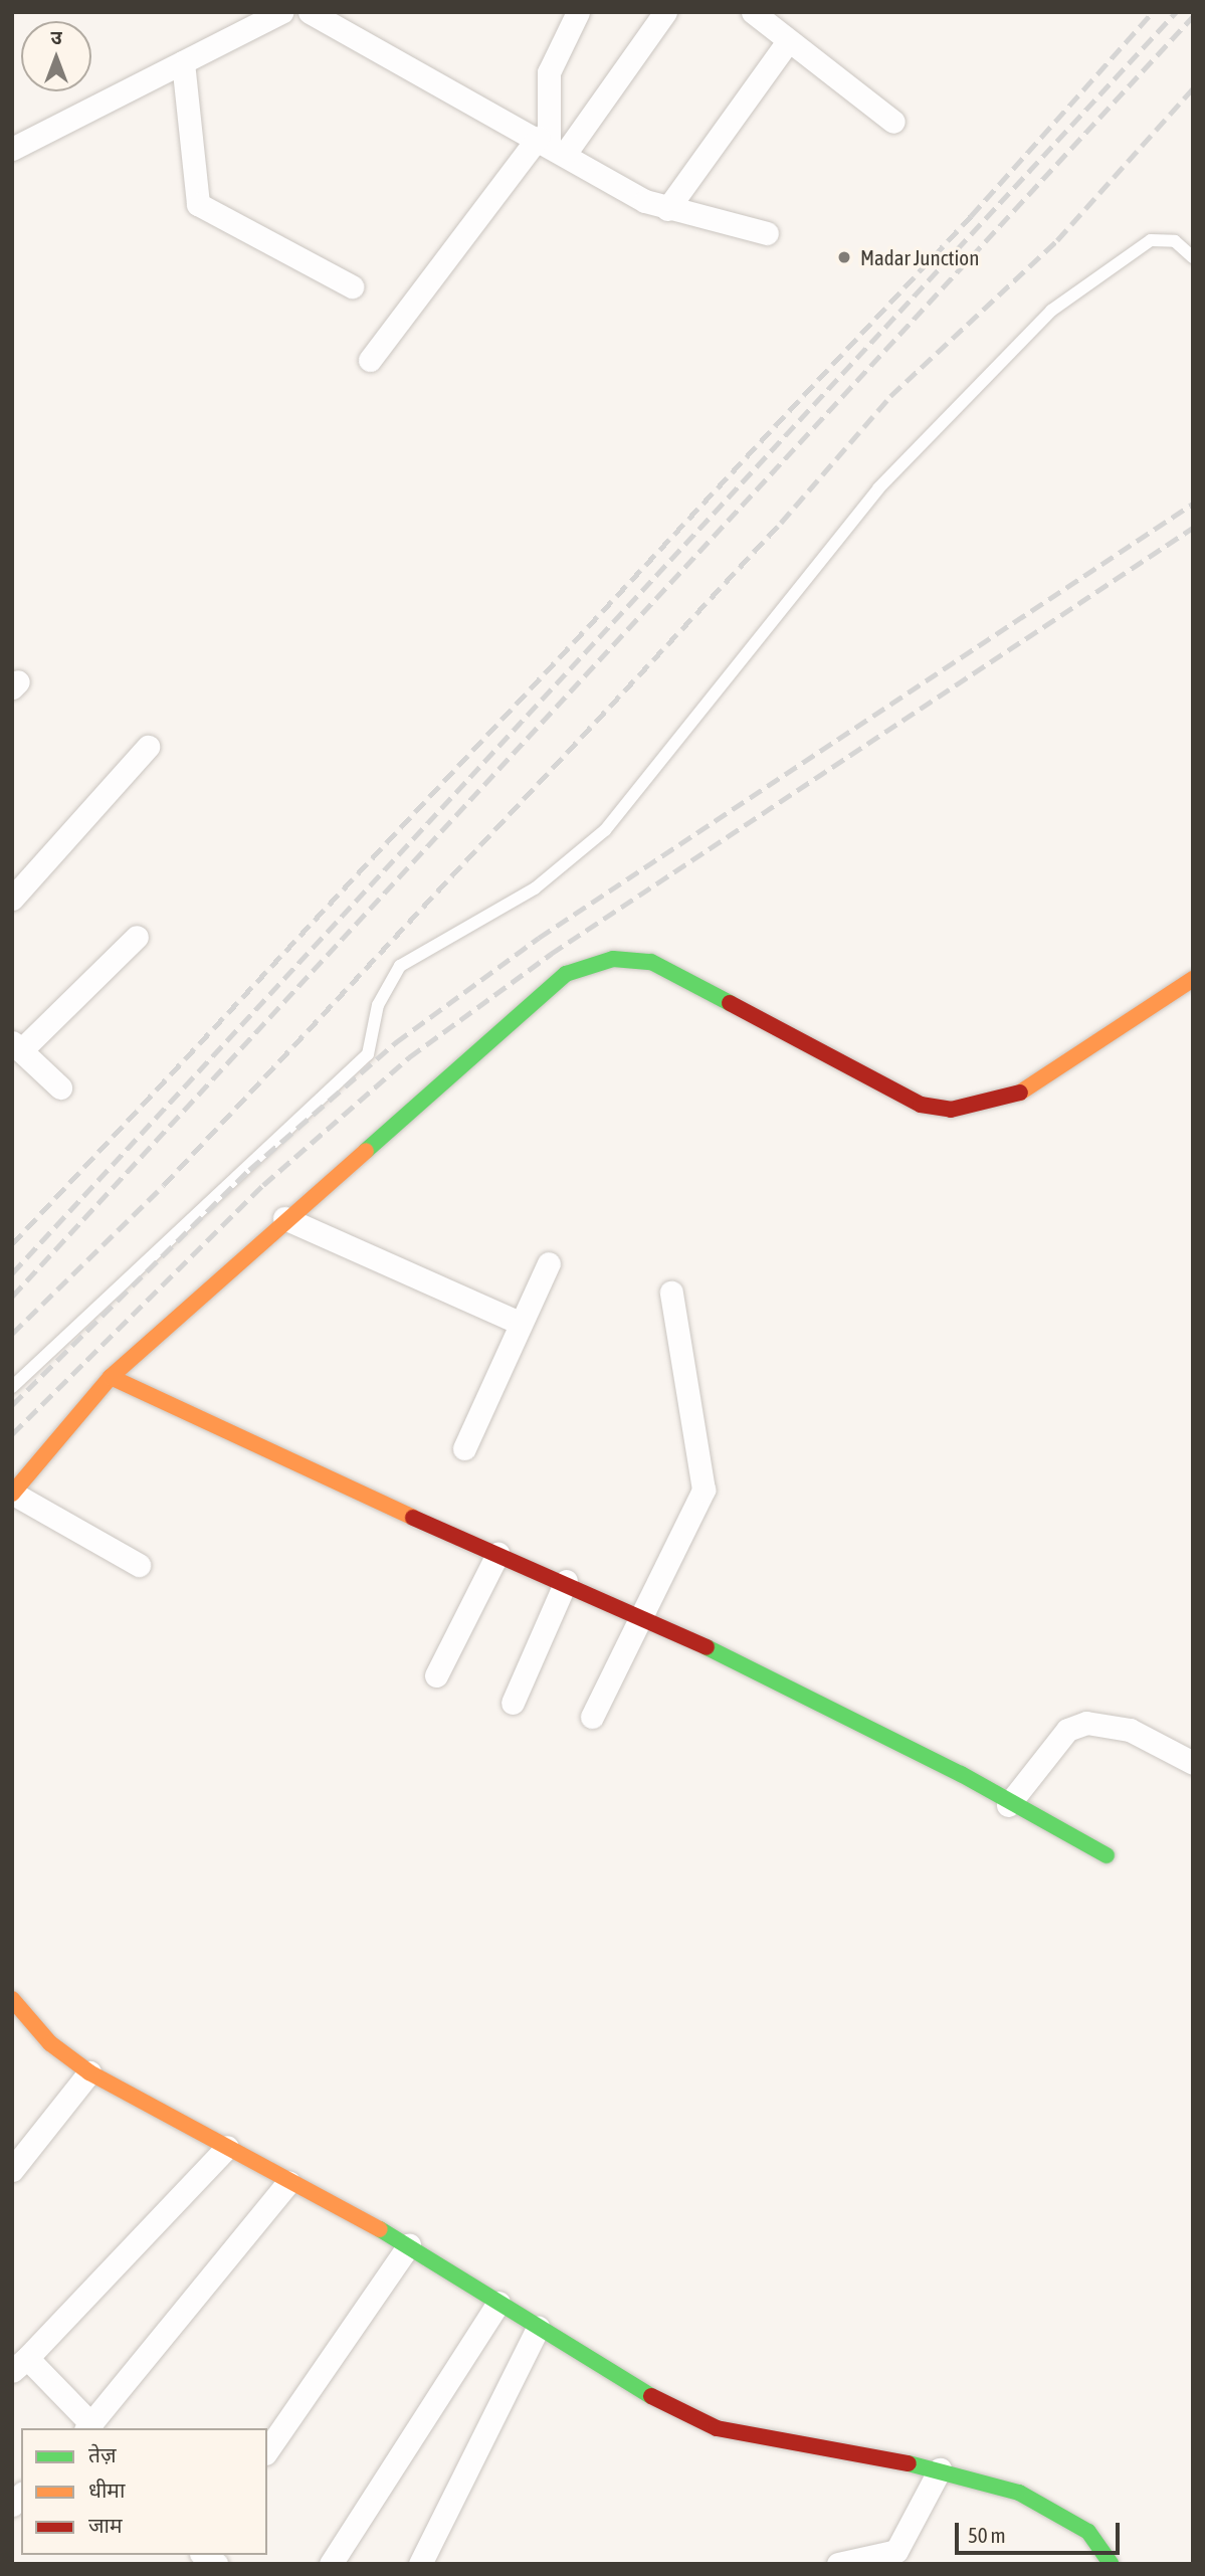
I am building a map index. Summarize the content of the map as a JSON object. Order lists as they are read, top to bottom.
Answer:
{
  "places": ["Madar Junction"],
  "legend": ["तेज़", "धीमा", "जाम"],
  "scale_bar": "50 m",
  "north": "top"
}
